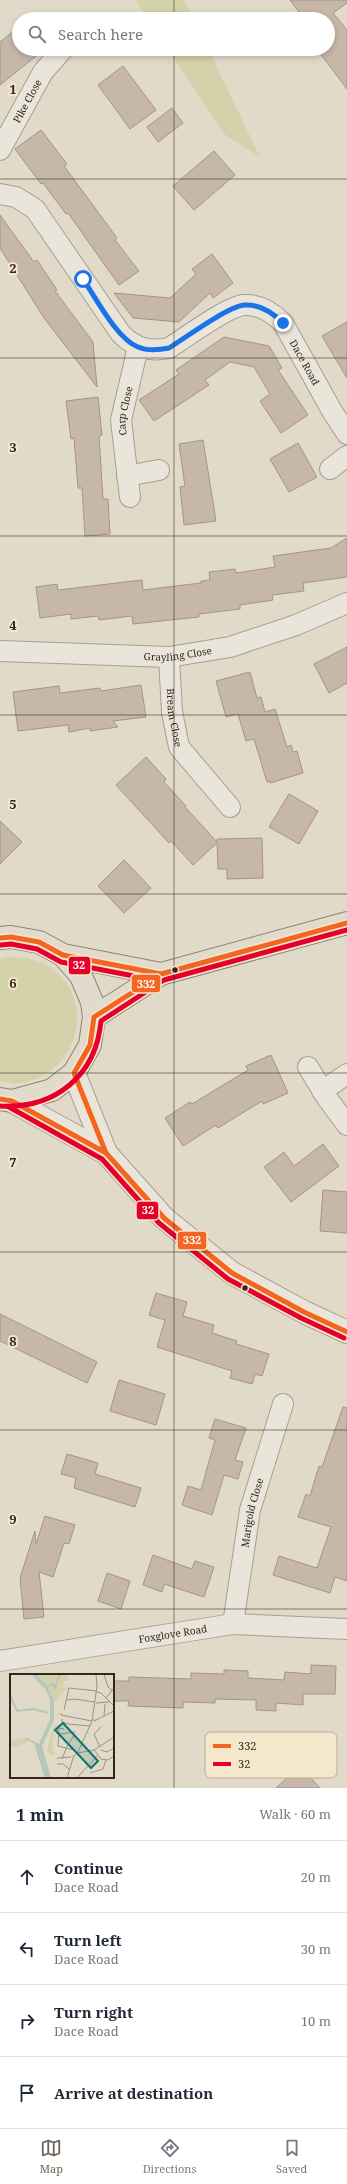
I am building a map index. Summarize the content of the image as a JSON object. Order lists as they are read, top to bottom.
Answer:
{
  "streets": {
    "street": [
      "Pike Close",
      "Dace Road",
      "Carp Close",
      "Grayling Close",
      "Bream Close",
      "Marigold Close",
      "Foxglove Road"
    ]
  },
  "crossings": [
    ["Dace Road", "Carp Close"],
    ["Grayling Close", "Bream Close"],
    ["Marigold Close", "Foxglove Road"]
  ],
  "lines": ["transit line 332", "transit line 32"],
  "legend": ["332", "32"],
  "page": {
    "search": "Search here",
    "heading": ["1 min", "Walk · 60 m"],
    "list": [
      ["Continue", "Dace Road", "20 m"],
      ["Turn left", "Dace Road", "30 m"],
      ["Turn right", "Dace Road", "10 m"],
      "Arrive at destination"
    ],
    "nav": ["Map", "Directions", "Saved"]
  },
  "grid": {
    "rows": [
      "1",
      "2",
      "3",
      "4",
      "5",
      "6",
      "7",
      "8",
      "9"
    ]
  }
}
